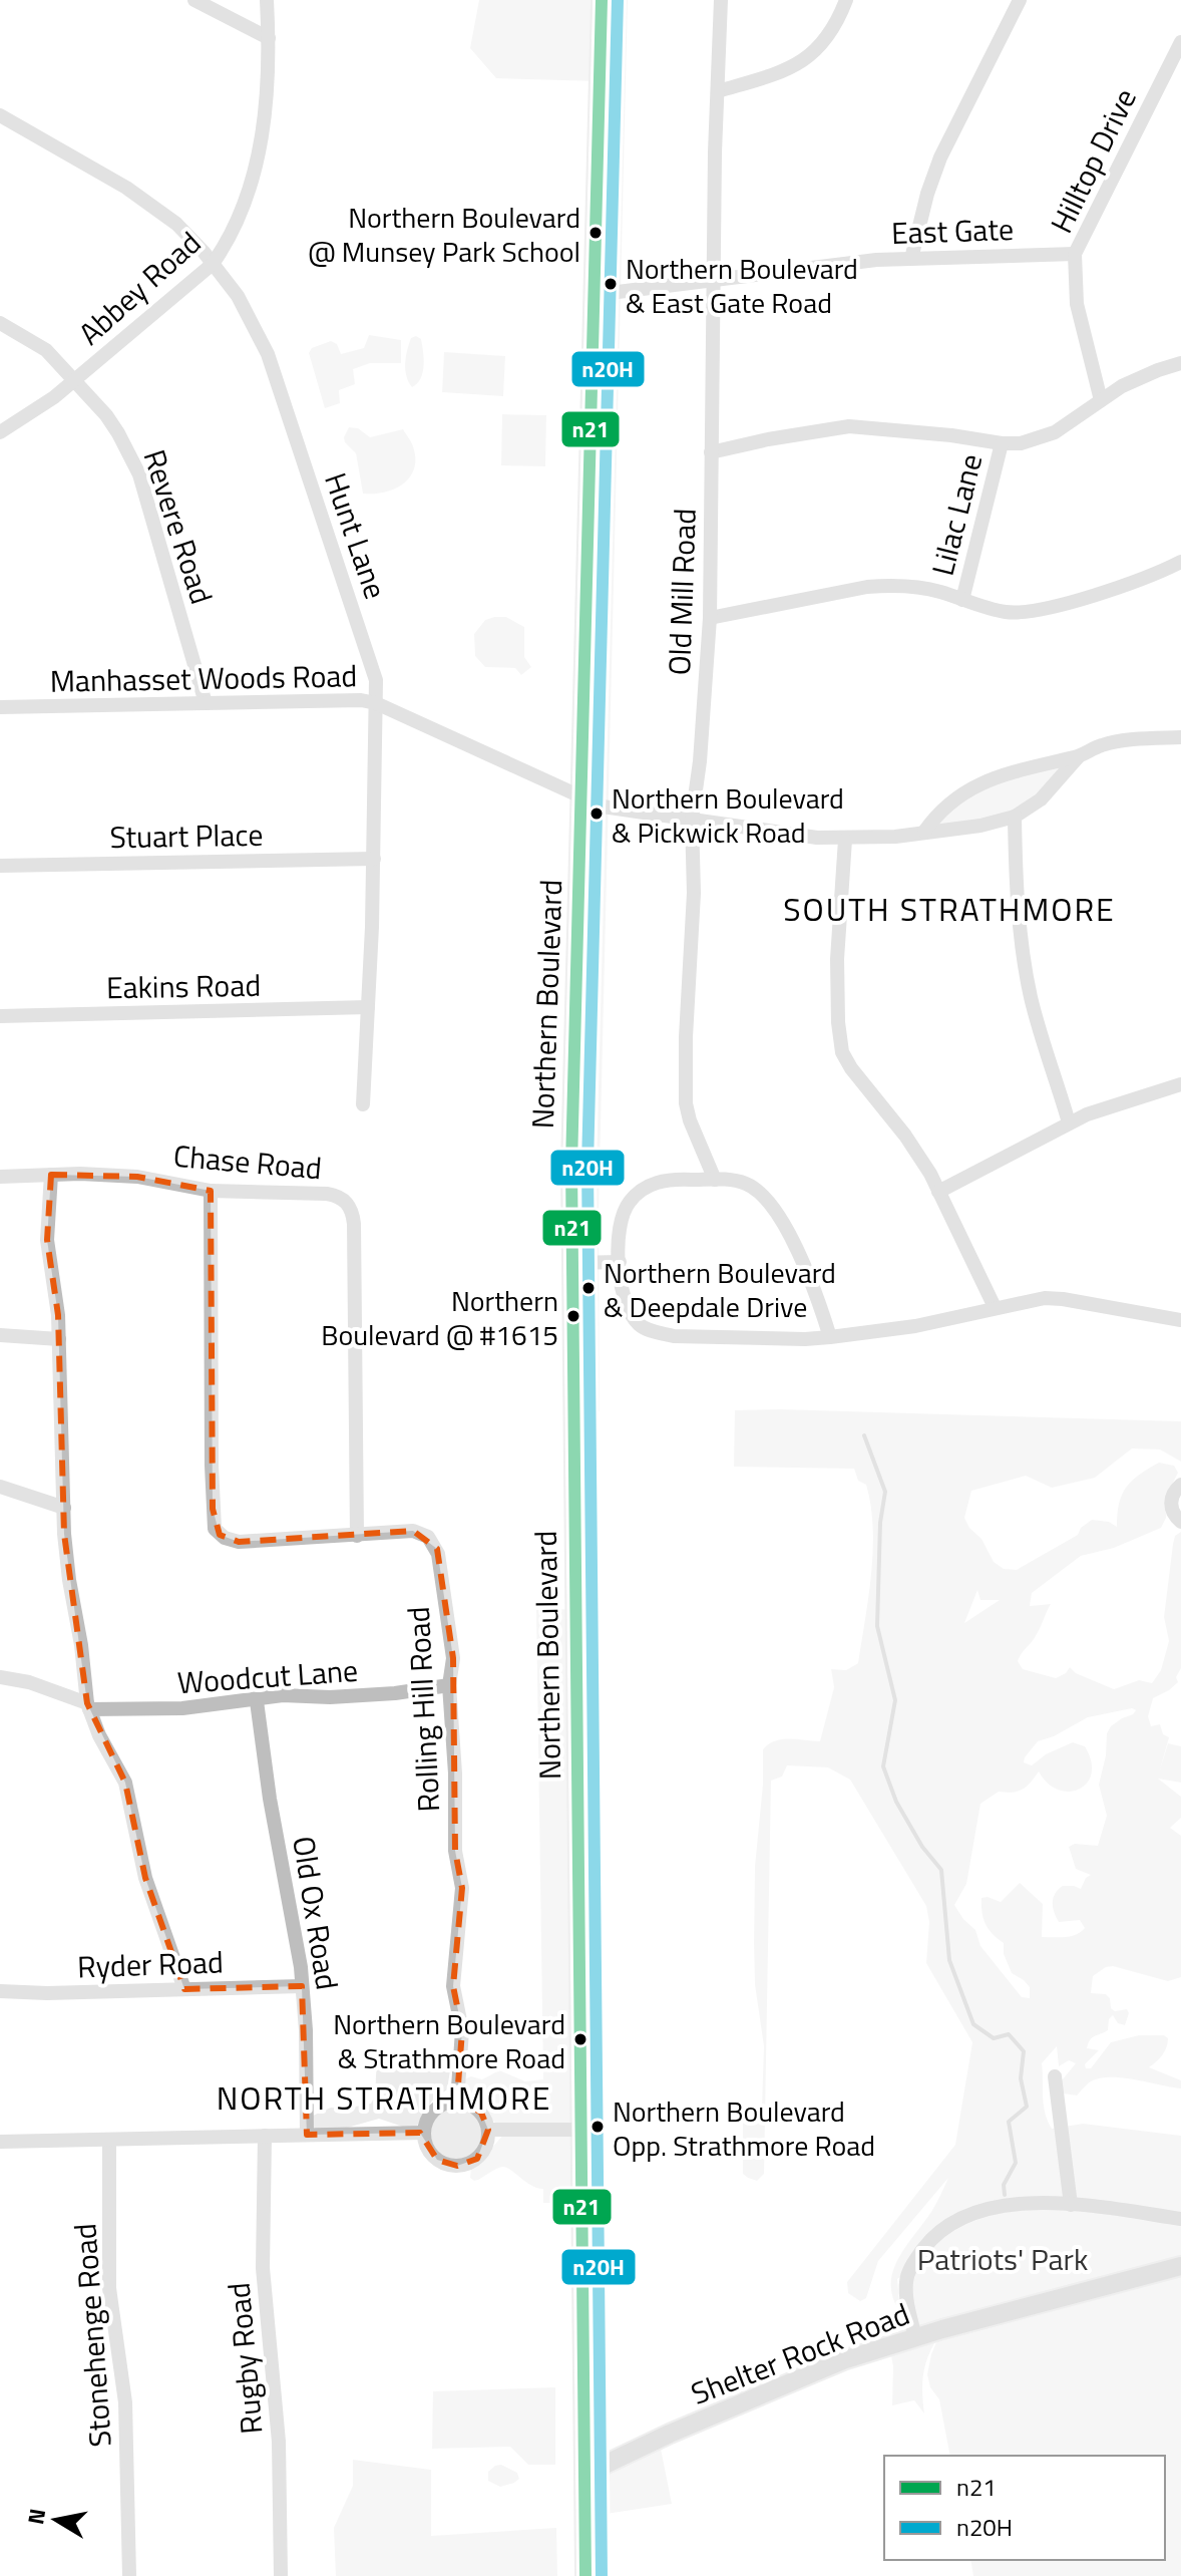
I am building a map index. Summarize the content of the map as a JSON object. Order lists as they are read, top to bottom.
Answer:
{
  "streets": {
    "main road": ["Northern Boulevard", "Shelter Rock Road"],
    "street": [
      "Hilltop Drive",
      "East Gate",
      "Abbey Road",
      "Lilac Lane",
      "Revere Road",
      "Hunt Lane",
      "Old Mill Road",
      "Manhasset Woods Road",
      "Stuart Place",
      "Eakins Road",
      "Chase Road",
      "Woodcut Lane",
      "Rolling Hill Road",
      "Old Ox Road",
      "Ryder Road",
      "Stonehenge Road",
      "Rugby Road"
    ]
  },
  "crossings": [
    ["Hilltop Drive", "East Gate"],
    ["East Gate", "Old Mill Road"],
    ["East Gate", "Northern Boulevard"],
    ["Abbey Road", "Revere Road"],
    ["Abbey Road", "Hunt Lane"],
    ["Revere Road", "Manhasset Woods Road"],
    ["Hunt Lane", "Manhasset Woods Road"],
    ["Hunt Lane", "Stuart Place"],
    ["Hunt Lane", "Eakins Road"],
    ["Old Mill Road", "Manhasset Woods Road"],
    ["Manhasset Woods Road", "Northern Boulevard"],
    ["Northern Boulevard", "Shelter Rock Road"],
    ["Chase Road", "Rolling Hill Road"],
    ["Woodcut Lane", "Rolling Hill Road"],
    ["Woodcut Lane", "Old Ox Road"],
    ["Old Ox Road", "Ryder Road"]
  ],
  "districts": ["SOUTH STRATHMORE", "NORTH STRATHMORE"],
  "parks": ["Patriots' Park"],
  "places": [
    "Northern Boulevard @ Munsey Park School",
    "Northern Boulevard & East Gate Road",
    "Northern Boulevard & Pickwick Road",
    "Northern Boulevard & Deepdale Drive",
    "Northern Boulevard @ #1615",
    "Northern Boulevard & Strathmore Road",
    "Northern Boulevard Opp. Strathmore Road"
  ],
  "lines": ["transit line n21", "transit line n20H"],
  "legend": ["n21", "n20H"],
  "north": "left"
}
